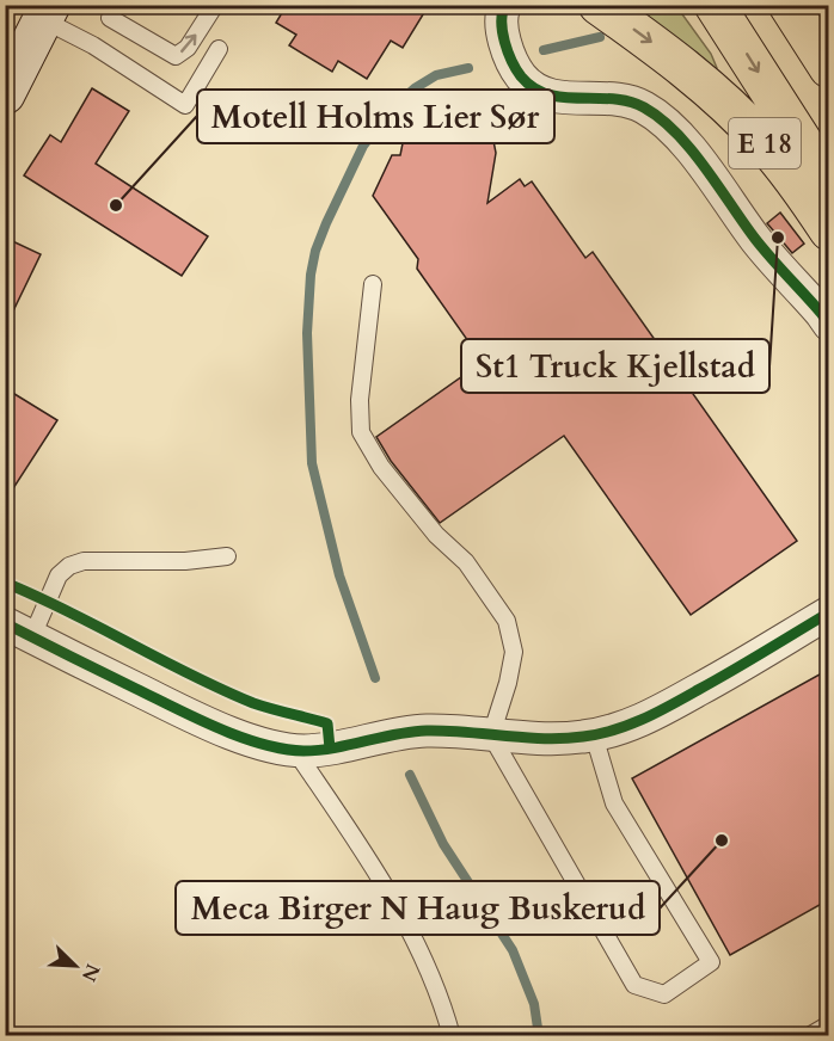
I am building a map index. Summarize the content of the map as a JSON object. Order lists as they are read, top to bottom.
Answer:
{
  "streets": {
    "highway": ["E 18"]
  },
  "places": ["Motell Holms Lier Sør", "St1 Truck Kjellstad", "Meca Birger N Haug Buskerud"],
  "north": "bottom right"
}
